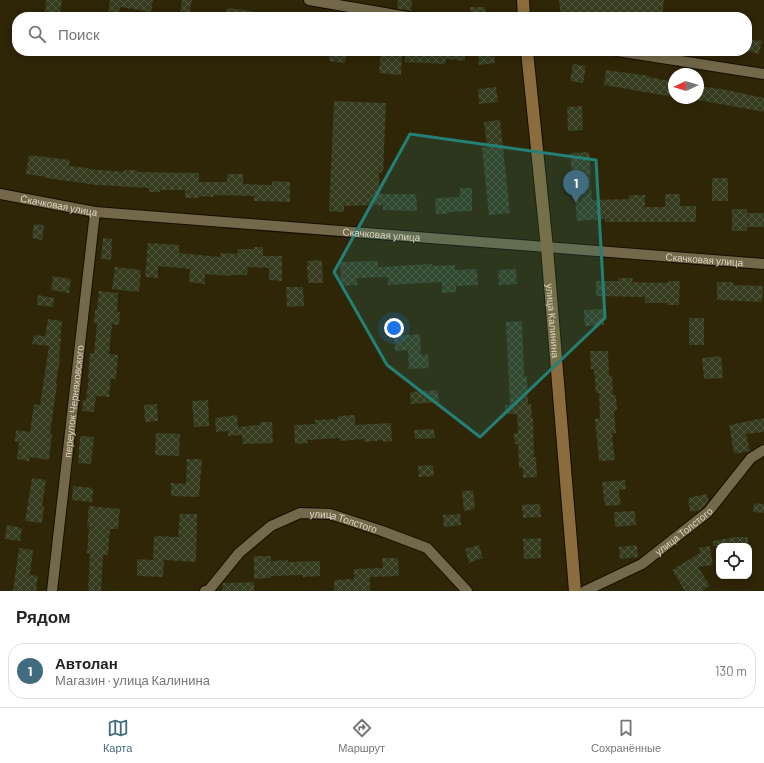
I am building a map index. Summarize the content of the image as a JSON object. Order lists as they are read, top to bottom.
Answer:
{
  "streets": {
    "main road": ["улица Калинина"],
    "street": ["Скачковая улица", "переулок Черняховского", "улица Толстого"]
  },
  "crossings": [
    ["Скачковая улица", "улица Калинина"],
    ["Скачковая улица", "переулок Черняховского"]
  ],
  "north": "left",
  "page": {
    "search": "Поиск",
    "pins": "1",
    "heading": "Рядом",
    "list": [
      {
        "mark": "1",
        "name": "Автолан",
        "note": "Магазин · улица Калинина",
        "value": "130 m"
      }
    ],
    "nav": ["Карта", "Маршрут", "Сохранённые"]
  }
}
